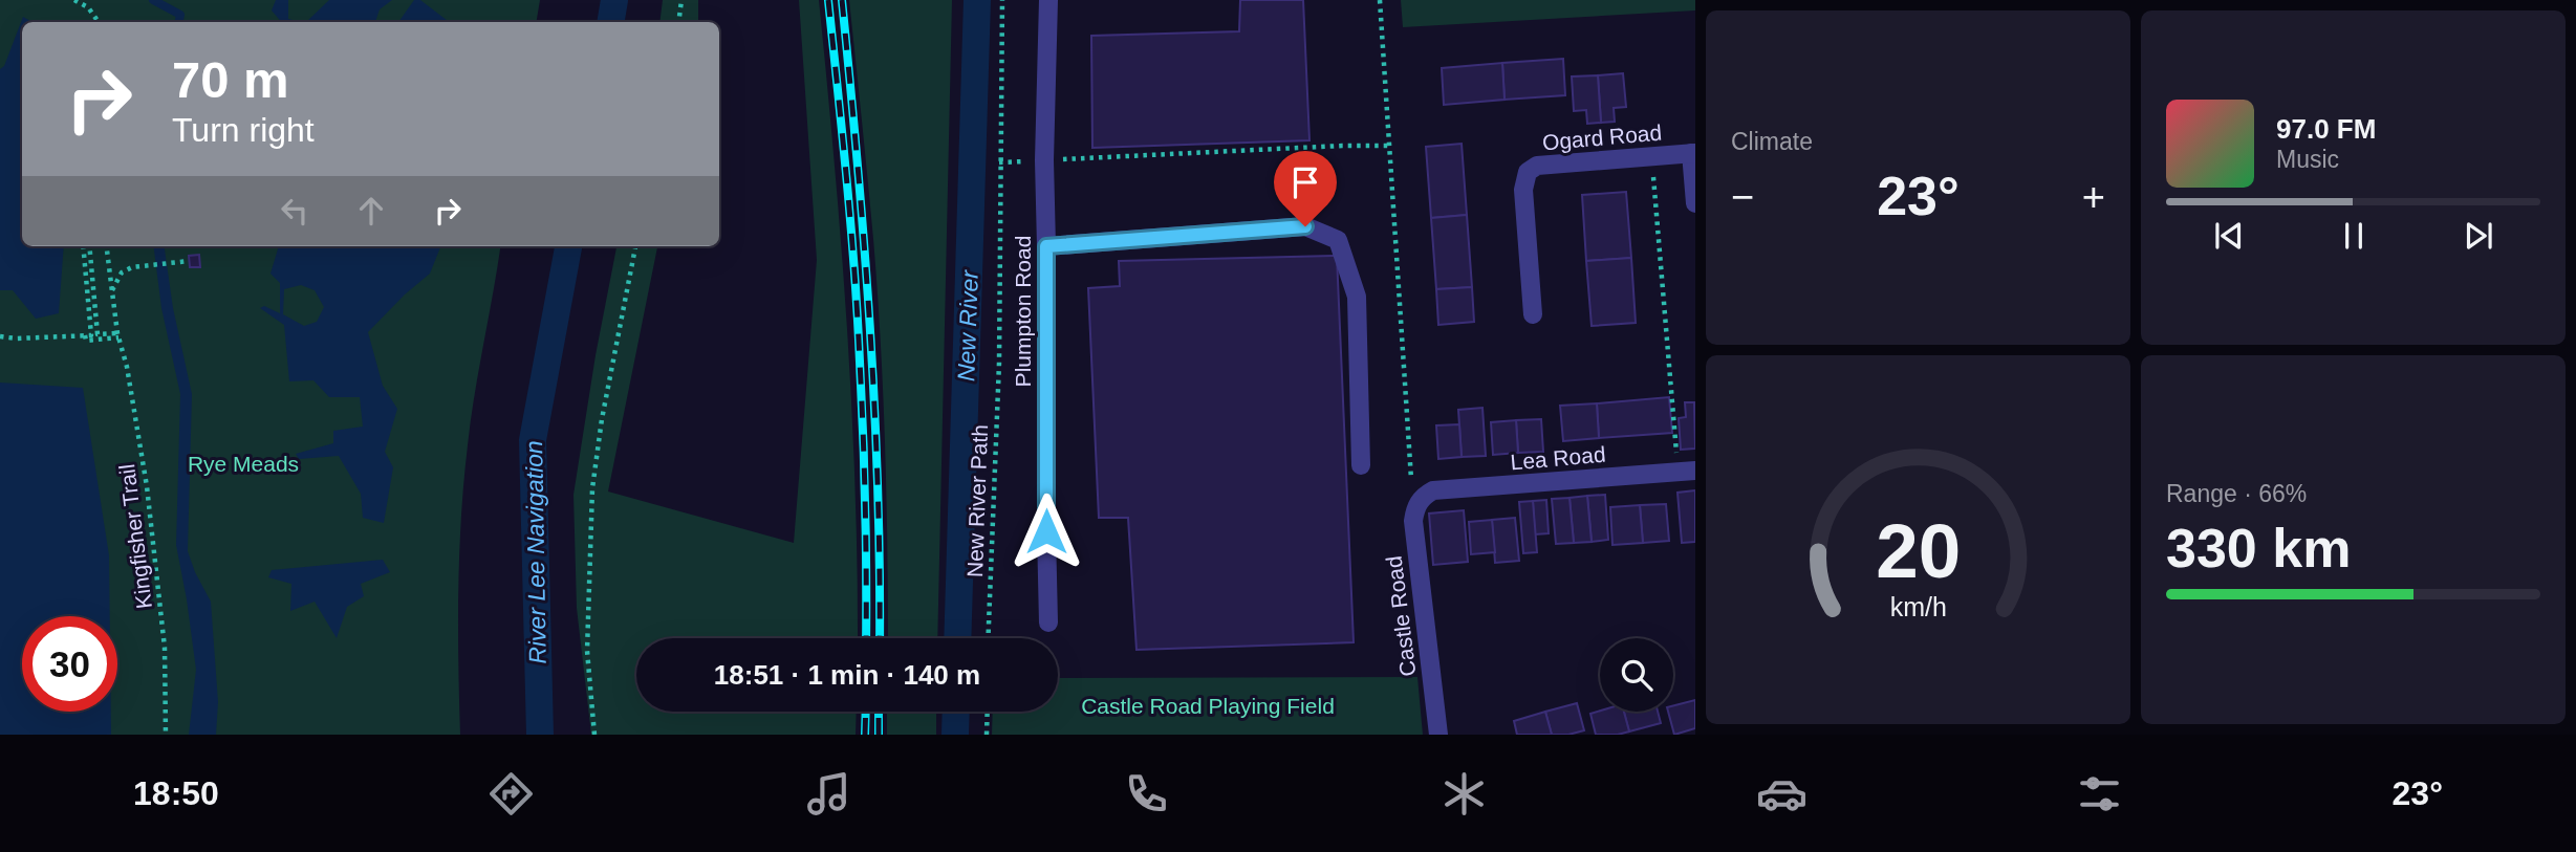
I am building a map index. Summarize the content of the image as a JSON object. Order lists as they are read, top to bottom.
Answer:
{
  "streets": {
    "street": [
      "Ogard Road",
      "Plumpton Road",
      "Lea Road",
      "Castle Road"
    ],
    "path": ["New River Path", "Kingfisher Trail"]
  },
  "crossings": [
    ["Lea Road", "Castle Road"]
  ],
  "water": ["New River", "River Lee Navigation"],
  "parks": ["Rye Meads", "Castle Road Playing Field"],
  "page": {
    "tile": [
      "Climate",
      ["Range · 66%", "330 km"]
    ],
    "turn": ["70 m", "Turn right"],
    "song": ["97.0 FM", "Music"],
    "heat": ["−", "23°", "+"],
    "limit": "30",
    "trip": "18:51 · 1 min · 140 m",
    "tabs": ["18:50", "23°"],
    "gauge": ["20", "km/h"]
  }
}
